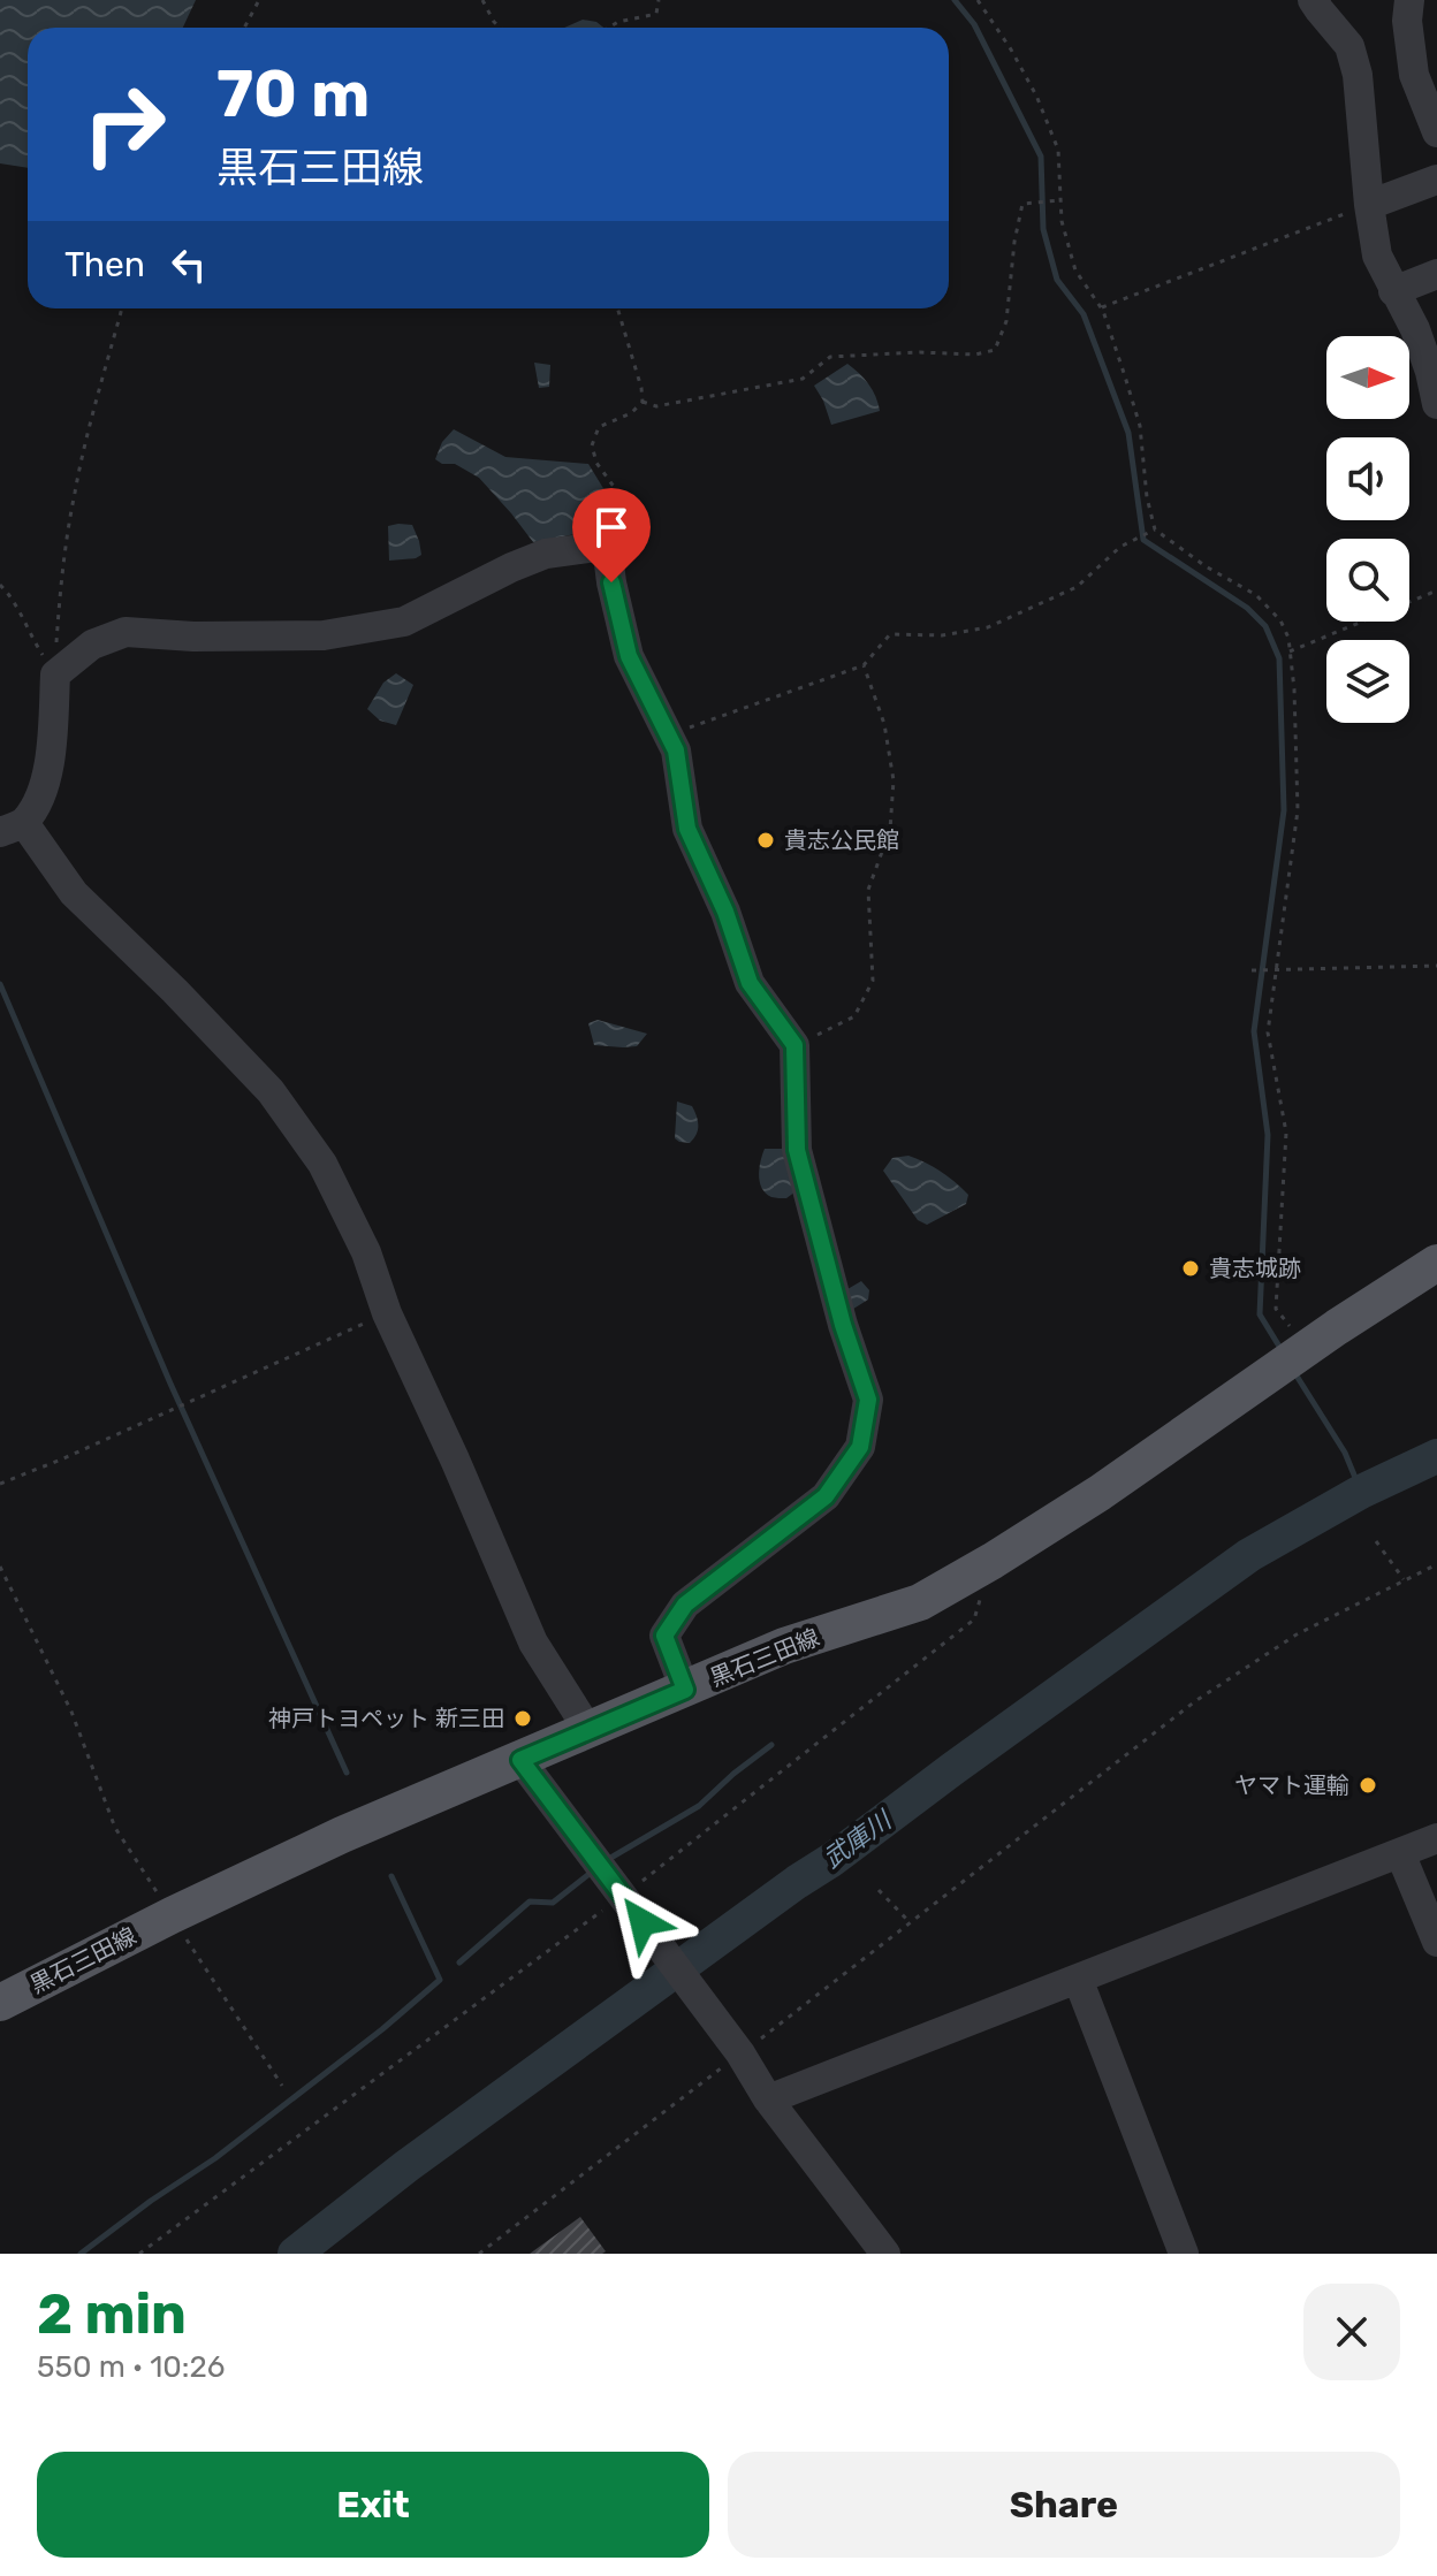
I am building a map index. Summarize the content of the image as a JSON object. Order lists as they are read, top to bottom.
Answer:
{
  "streets": {
    "main road": ["黒石三田線"]
  },
  "water": ["武庫川"],
  "places": [
    "貴志公民館",
    "貴志城跡",
    "神戸トヨペット 新三田",
    "ヤマト運輸"
  ],
  "north": "right",
  "page": {
    "turn": ["70 m", "黒石三田線"],
    "then": "Then",
    "heading": ["2 min", "550 m · 10:26"],
    "buttons": ["Exit", "Share"]
  }
}
